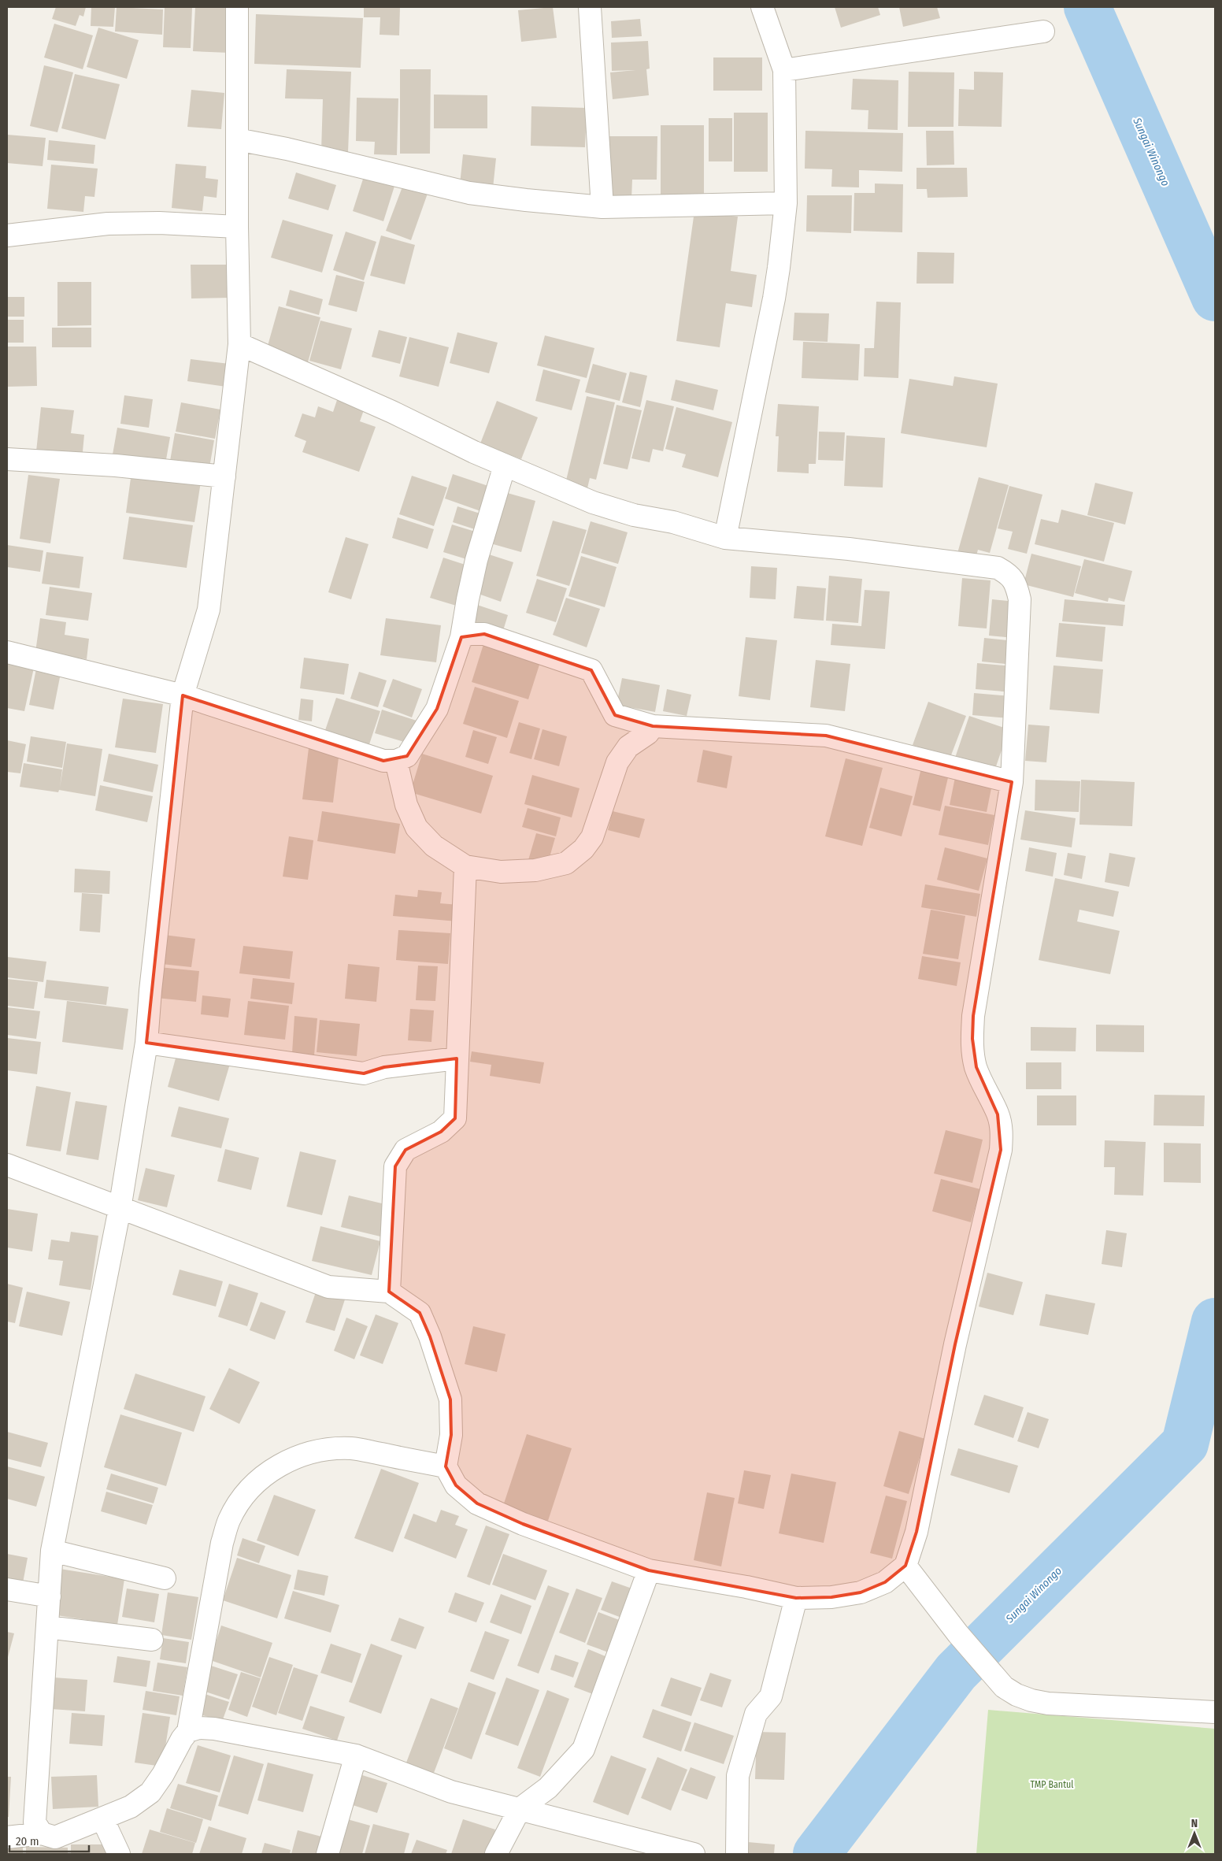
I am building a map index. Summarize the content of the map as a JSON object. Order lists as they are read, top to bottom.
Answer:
{
  "water": ["Sungai Winongo"],
  "parks": ["TMP Bantul"],
  "scale_bar": "20 m",
  "north": "top"
}
